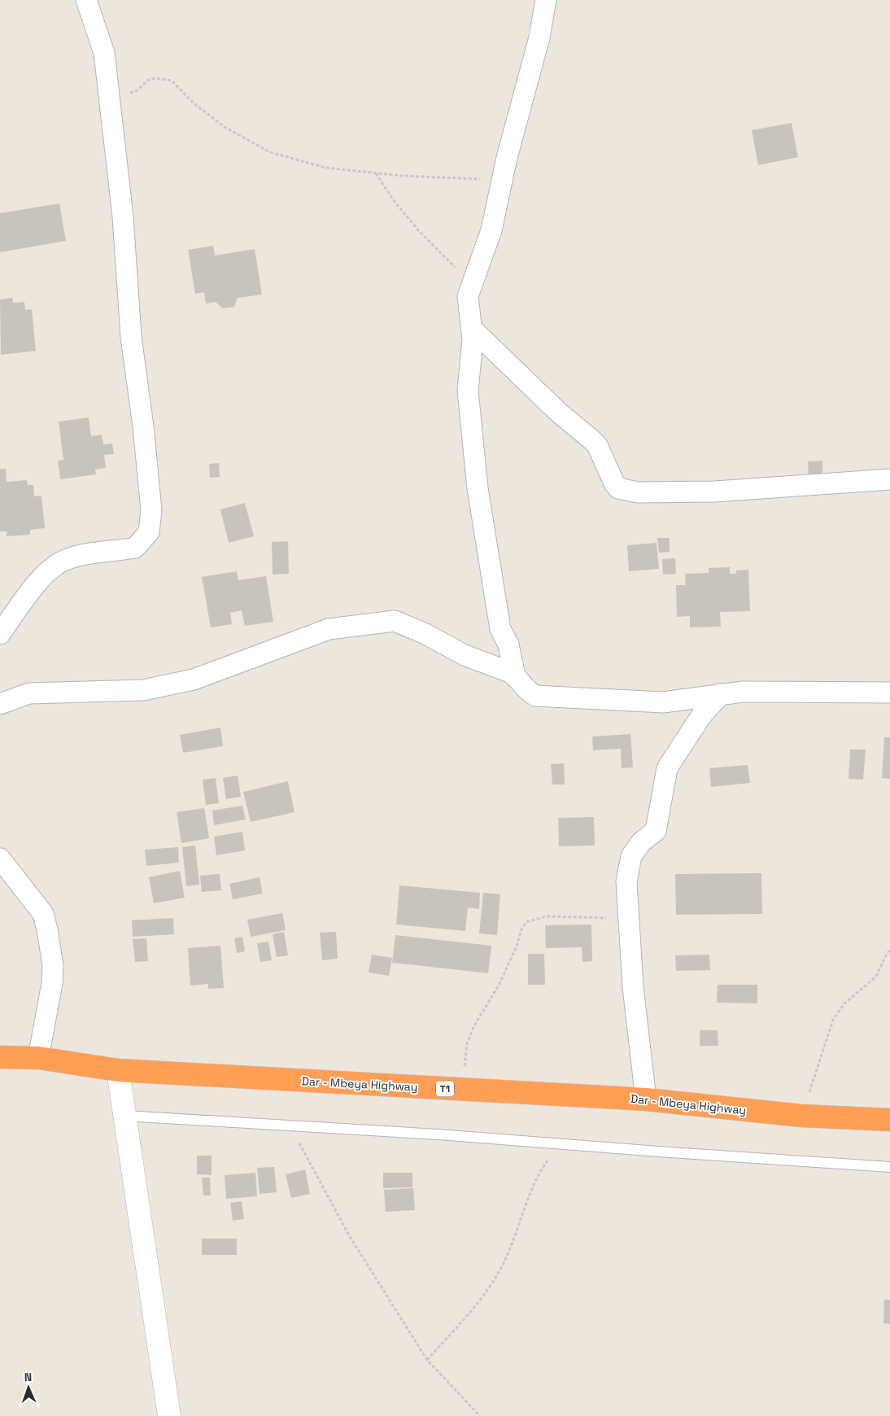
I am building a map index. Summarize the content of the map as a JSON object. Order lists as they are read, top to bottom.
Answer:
{
  "streets": {
    "highway": ["Dar - Mbeya Highway", "T1"]
  },
  "north": "top"
}
